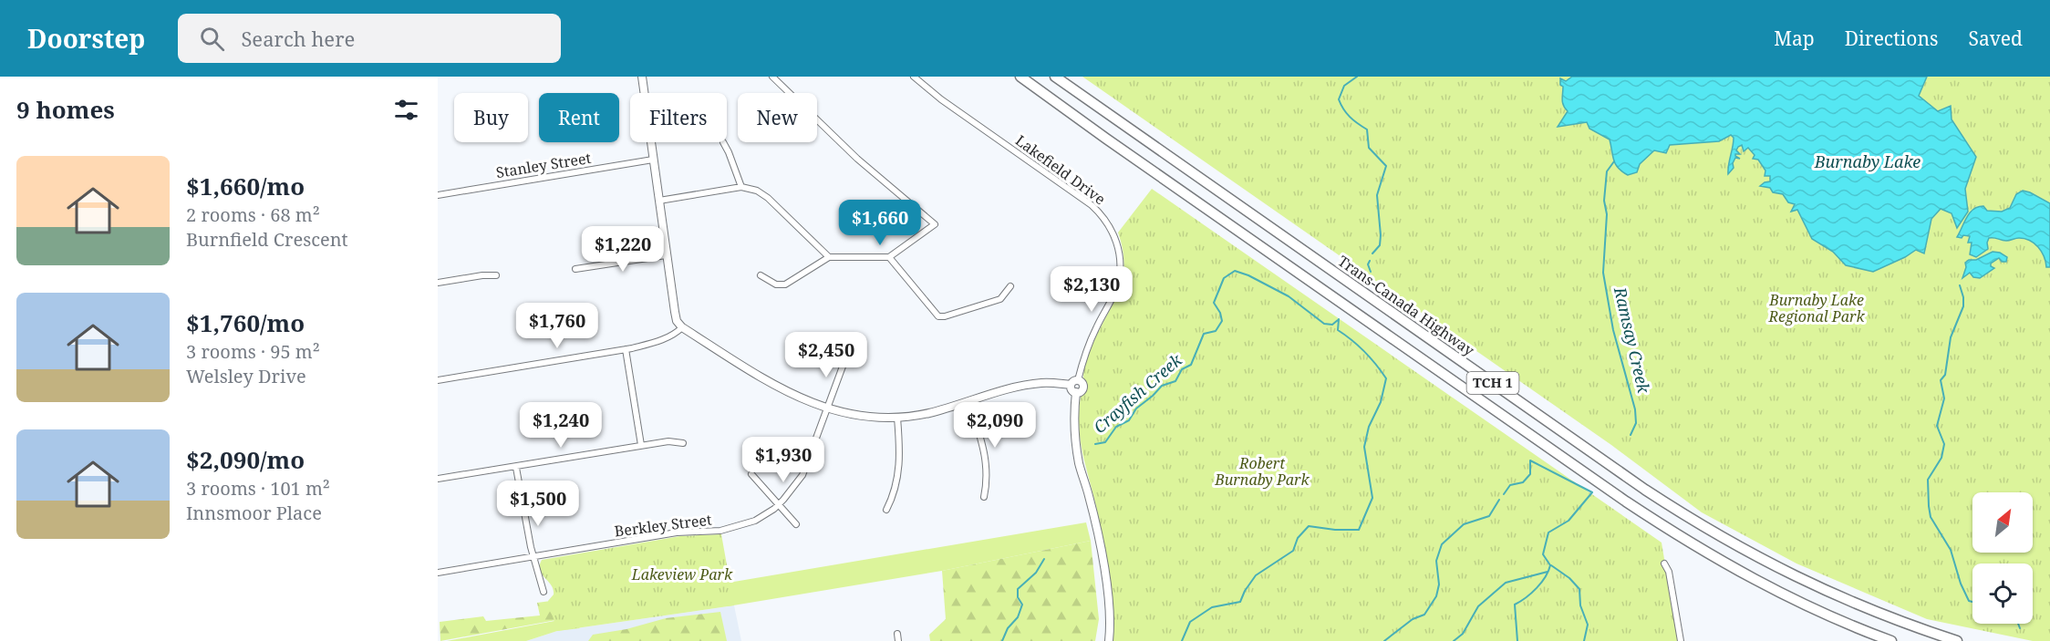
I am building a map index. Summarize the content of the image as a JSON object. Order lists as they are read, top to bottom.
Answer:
{
  "streets": {
    "highway": ["Trans-Canada Highway", "TCH 1"],
    "street": ["Stanley Street", "Lakefield Drive", "Berkley Street"]
  },
  "water": ["Burnaby Lake", "Ramsay Creek", "Crayfish Creek"],
  "parks": ["Burnaby Lake Regional Park", "Robert Burnaby Park", "Lakeview Park"],
  "north": "top right",
  "page": {
    "header": "Doorstep",
    "search": "Search here",
    "nav": ["Map", "Directions", "Saved"],
    "heading": "9 homes",
    "chip": [
      "Buy",
      "Rent",
      "Filters",
      "New"
    ],
    "list": [
      {
        "name": "$1,660/mo",
        "note": "2 rooms · 68 m² · Burnfield Crescent"
      },
      {
        "name": "$1,760/mo",
        "note": "3 rooms · 95 m² · Welsley Drive"
      },
      {
        "name": "$2,090/mo",
        "note": "3 rooms · 101 m² · Innsmoor Place"
      }
    ],
    "price": [
      "$1,660",
      "$1,220",
      "$2,130",
      "$1,760",
      "$2,450",
      "$1,240",
      "$2,090",
      "$1,930",
      "$1,500"
    ]
  }
}
